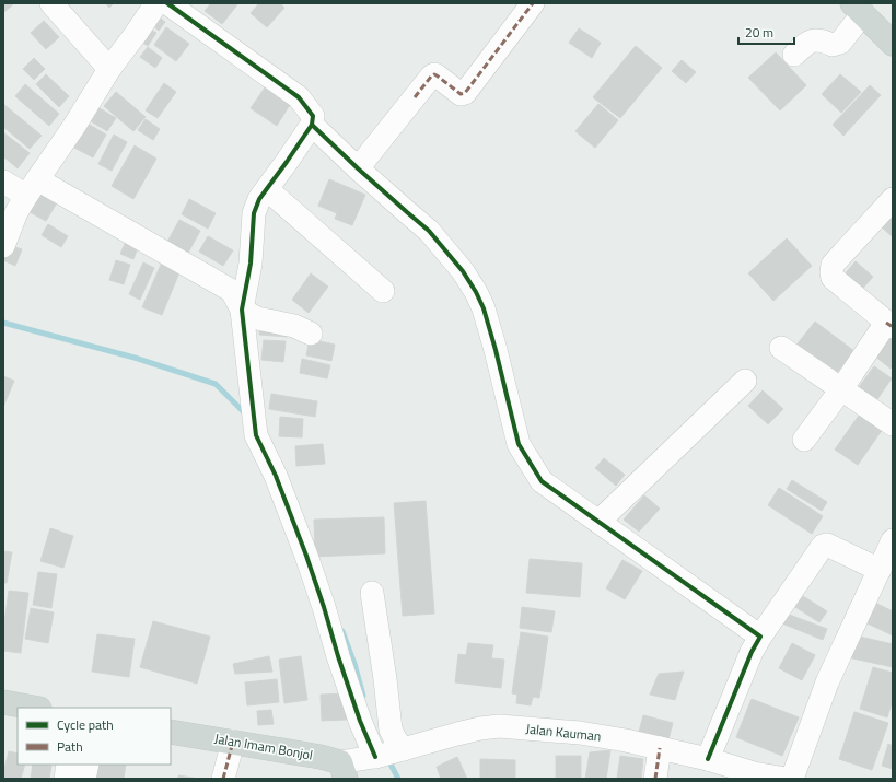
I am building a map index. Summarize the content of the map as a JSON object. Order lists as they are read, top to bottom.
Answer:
{
  "streets": {
    "main road": ["Jalan Imam Bonjol"],
    "street": ["Jalan Kauman"]
  },
  "crossings": [
    ["Jalan Kauman", "Jalan Imam Bonjol"]
  ],
  "legend": ["Cycle path", "Path"],
  "scale_bar": "20 m"
}
